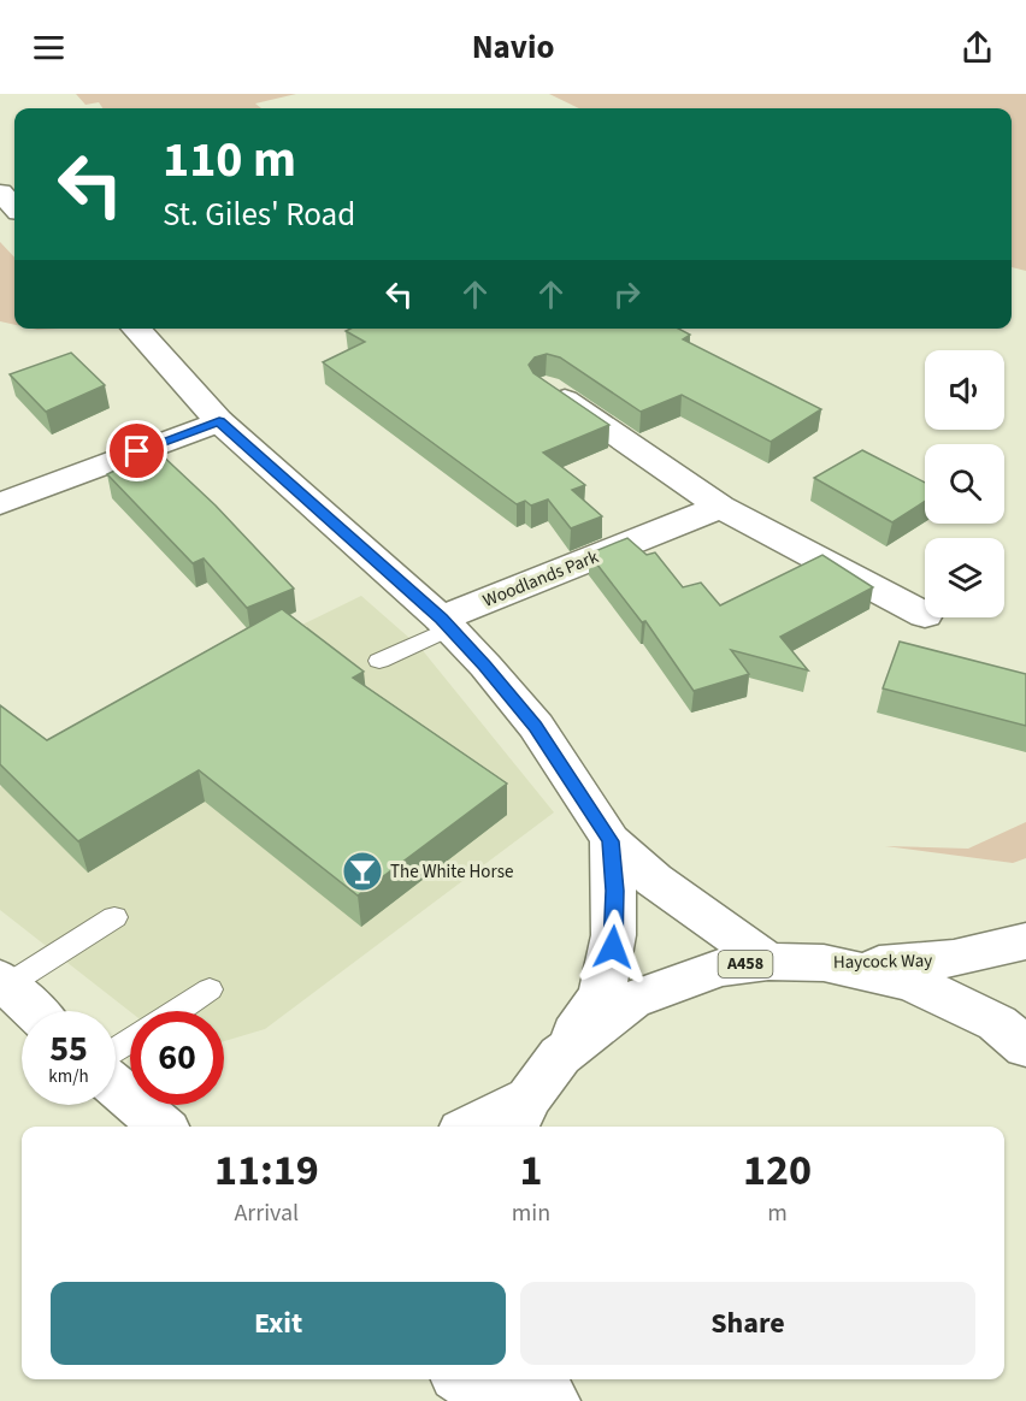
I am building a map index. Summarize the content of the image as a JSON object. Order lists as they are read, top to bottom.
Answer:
{
  "streets": {
    "main road": ["Woodlands Park", "Haycock Way", "A458"]
  },
  "crossings": [
    ["Woodlands Park", "A458"],
    ["Haycock Way", "A458"]
  ],
  "places": {
    "bar": ["The White Horse"]
  },
  "page": {
    "header": "Navio",
    "turn": ["110 m", "St. Giles' Road"],
    "speed": "55 km/h",
    "limit": "60",
    "eta": [
      "11:19",
      "Arrival",
      "1",
      "min",
      "120",
      "m"
    ],
    "buttons": ["Exit", "Share"]
  }
}
